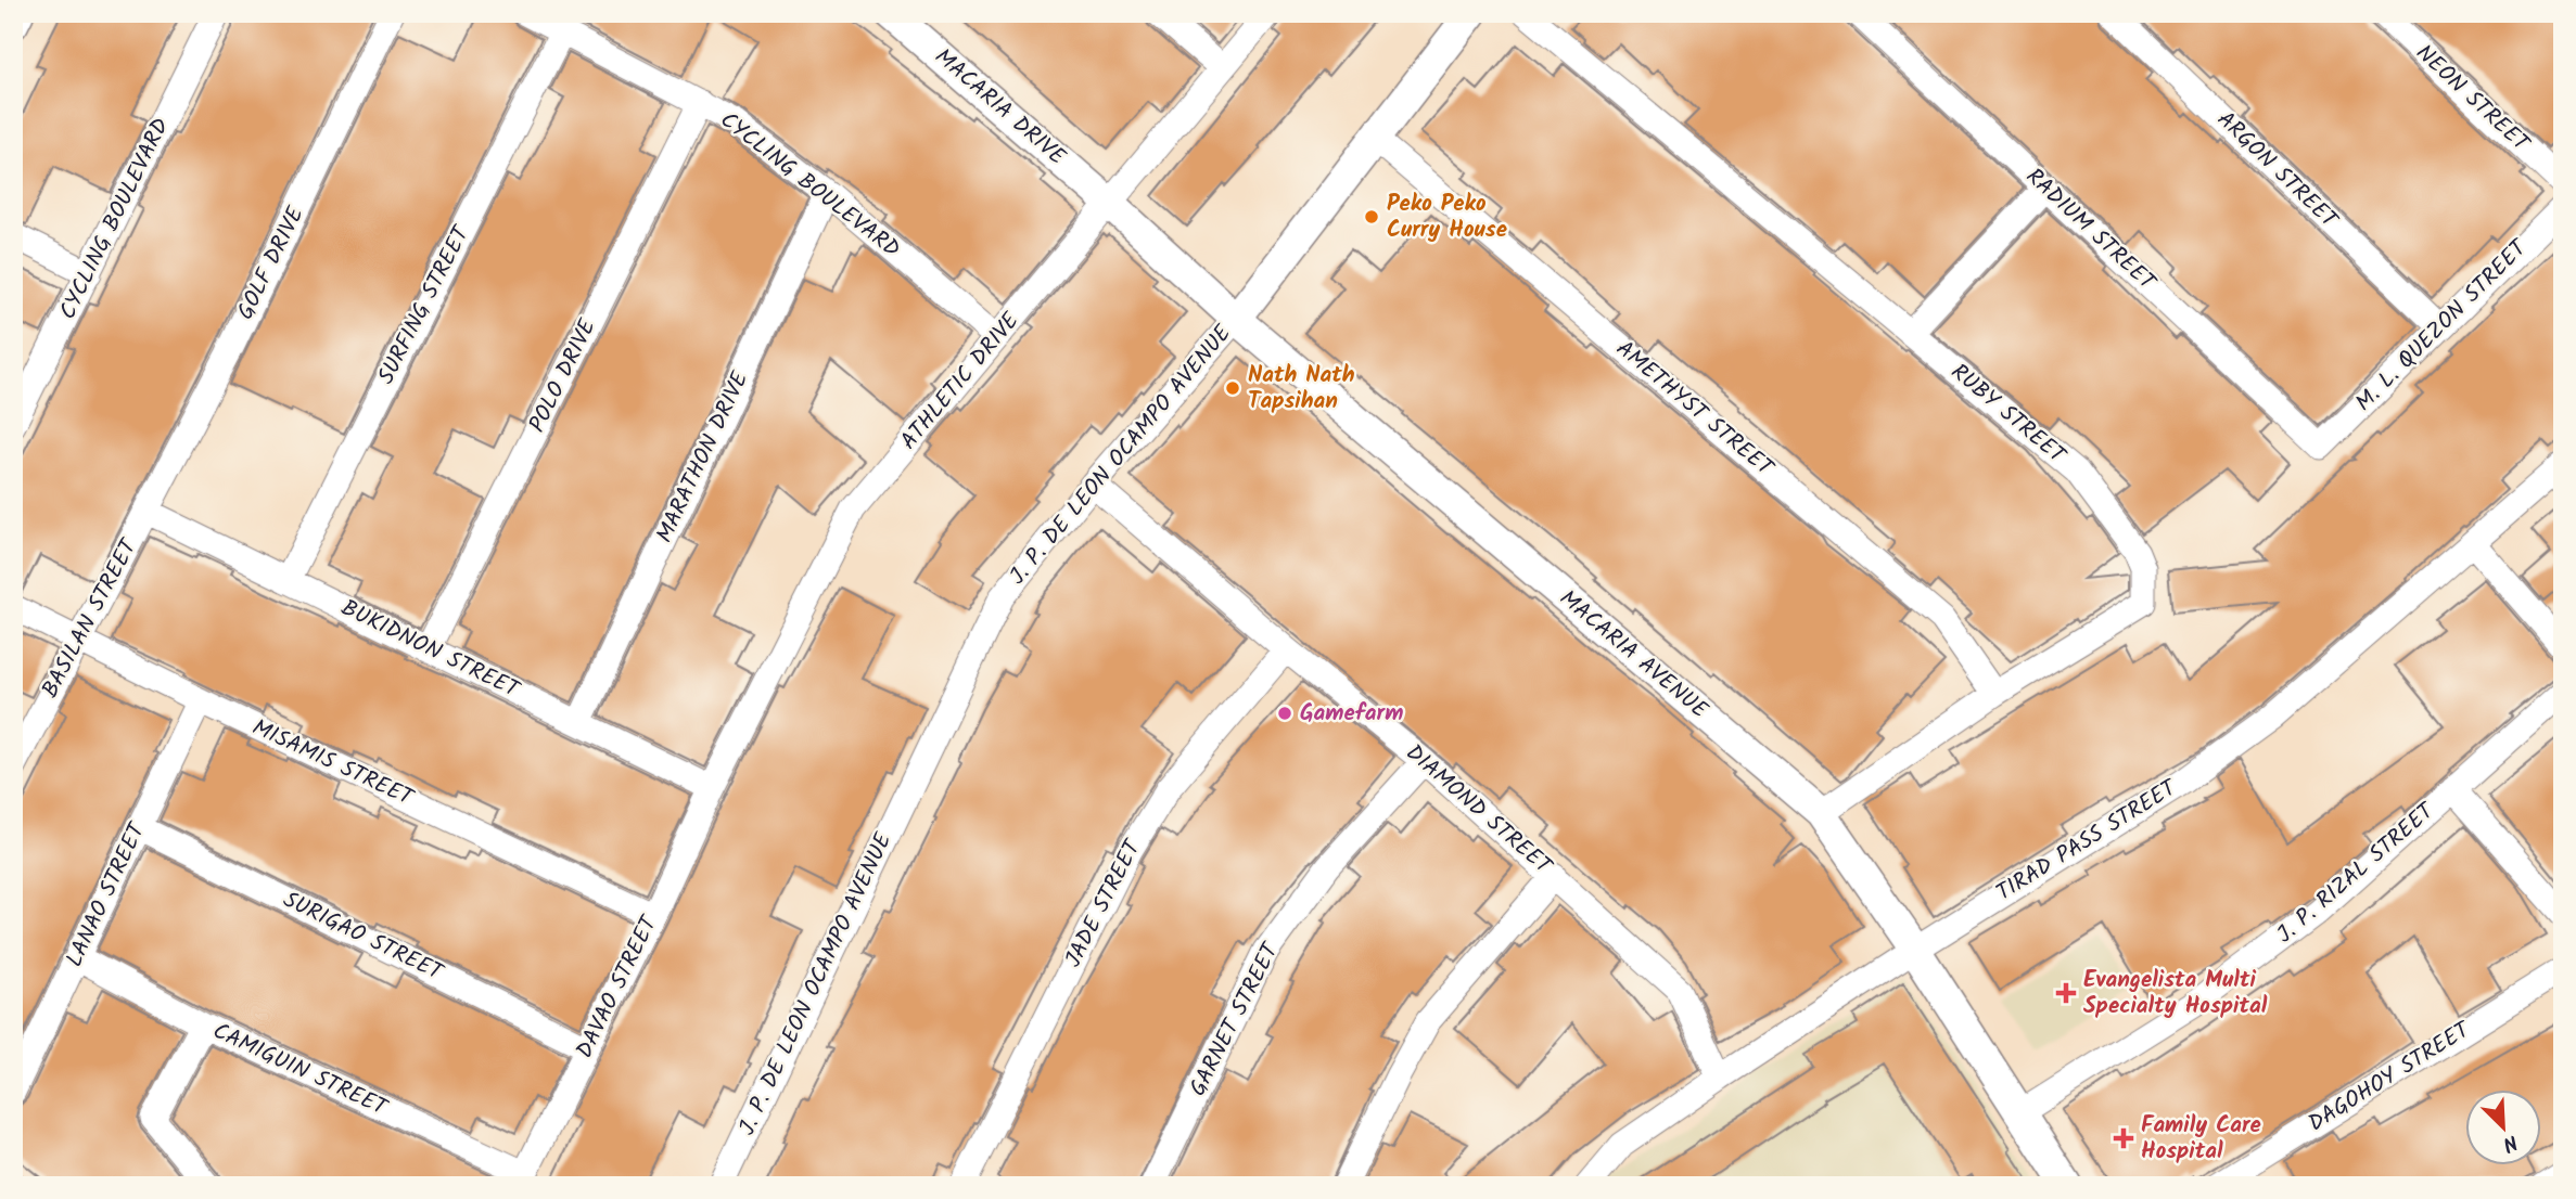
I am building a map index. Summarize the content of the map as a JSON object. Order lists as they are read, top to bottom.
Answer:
{
  "streets": {
    "street": [
      "NEON STREET",
      "MACARIA DRIVE",
      "ARGON STREET",
      "CYCLING BOULEVARD",
      "RADIUM STREET",
      "GOLF DRIVE",
      "SURFING STREET",
      "M. L. QUEZON STREET",
      "POLO DRIVE",
      "ATHLETIC DRIVE",
      "AMETHYST STREET",
      "RUBY STREET",
      "J. P. DE LEON OCAMPO AVENUE",
      "MARATHON DRIVE",
      "BASILAN STREET",
      "BUKIDNON STREET",
      "MACARIA AVENUE",
      "MISAMIS STREET",
      "DIAMOND STREET",
      "TIRAD PASS STREET",
      "J. P. RIZAL STREET",
      "LANAO STREET",
      "JADE STREET",
      "SURIGAO STREET",
      "DAVAO STREET",
      "GARNET STREET",
      "CAMIGUIN STREET",
      "DAGOHOY STREET"
    ]
  },
  "crossings": [
    ["MACARIA DRIVE", "ATHLETIC DRIVE"],
    ["MACARIA DRIVE", "MACARIA AVENUE"],
    ["ARGON STREET", "M. L. QUEZON STREET"],
    ["CYCLING BOULEVARD", "SURFING STREET"],
    ["CYCLING BOULEVARD", "POLO DRIVE"],
    ["CYCLING BOULEVARD", "ATHLETIC DRIVE"],
    ["CYCLING BOULEVARD", "MARATHON DRIVE"],
    ["RADIUM STREET", "M. L. QUEZON STREET"],
    ["GOLF DRIVE", "BASILAN STREET"],
    ["GOLF DRIVE", "BUKIDNON STREET"],
    ["SURFING STREET", "BUKIDNON STREET"],
    ["POLO DRIVE", "BUKIDNON STREET"],
    ["ATHLETIC DRIVE", "BUKIDNON STREET"],
    ["ATHLETIC DRIVE", "MACARIA AVENUE"],
    ["ATHLETIC DRIVE", "DAVAO STREET"],
    ["AMETHYST STREET", "RUBY STREET"],
    ["AMETHYST STREET", "J. P. DE LEON OCAMPO AVENUE"],
    ["RUBY STREET", "MACARIA AVENUE"],
    ["J. P. DE LEON OCAMPO AVENUE", "MACARIA AVENUE"],
    ["J. P. DE LEON OCAMPO AVENUE", "DIAMOND STREET"],
    ["MARATHON DRIVE", "BUKIDNON STREET"],
    ["BASILAN STREET", "BUKIDNON STREET"],
    ["BASILAN STREET", "MISAMIS STREET"],
    ["BUKIDNON STREET", "DAVAO STREET"],
    ["MACARIA AVENUE", "TIRAD PASS STREET"],
    ["MACARIA AVENUE", "J. P. RIZAL STREET"],
    ["MISAMIS STREET", "LANAO STREET"],
    ["MISAMIS STREET", "DAVAO STREET"],
    ["DIAMOND STREET", "TIRAD PASS STREET"],
    ["DIAMOND STREET", "JADE STREET"],
    ["DIAMOND STREET", "GARNET STREET"],
    ["LANAO STREET", "SURIGAO STREET"],
    ["LANAO STREET", "CAMIGUIN STREET"],
    ["SURIGAO STREET", "DAVAO STREET"],
    ["DAVAO STREET", "CAMIGUIN STREET"]
  ],
  "places": {
    "other": ["Peko Peko Curry House", "Nath Nath Tapsihan", "Gamefarm"],
    "health": ["Evangelista Multi Specialty Hospital", "Family Care Hospital"]
  },
  "north": "bottom right"
}
